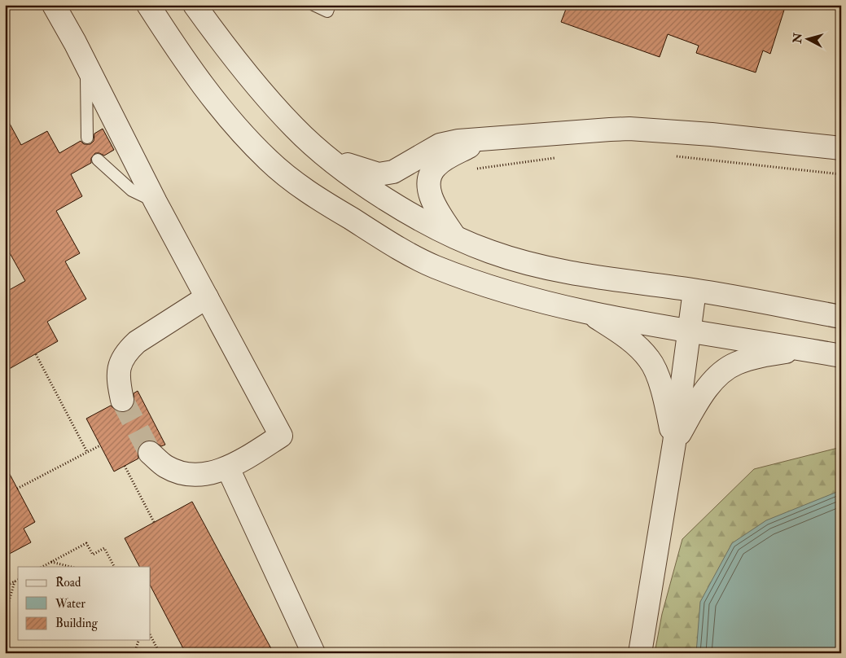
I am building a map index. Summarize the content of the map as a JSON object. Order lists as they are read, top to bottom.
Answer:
{
  "legend": ["Road", "Water", "Building"],
  "north": "left"
}
